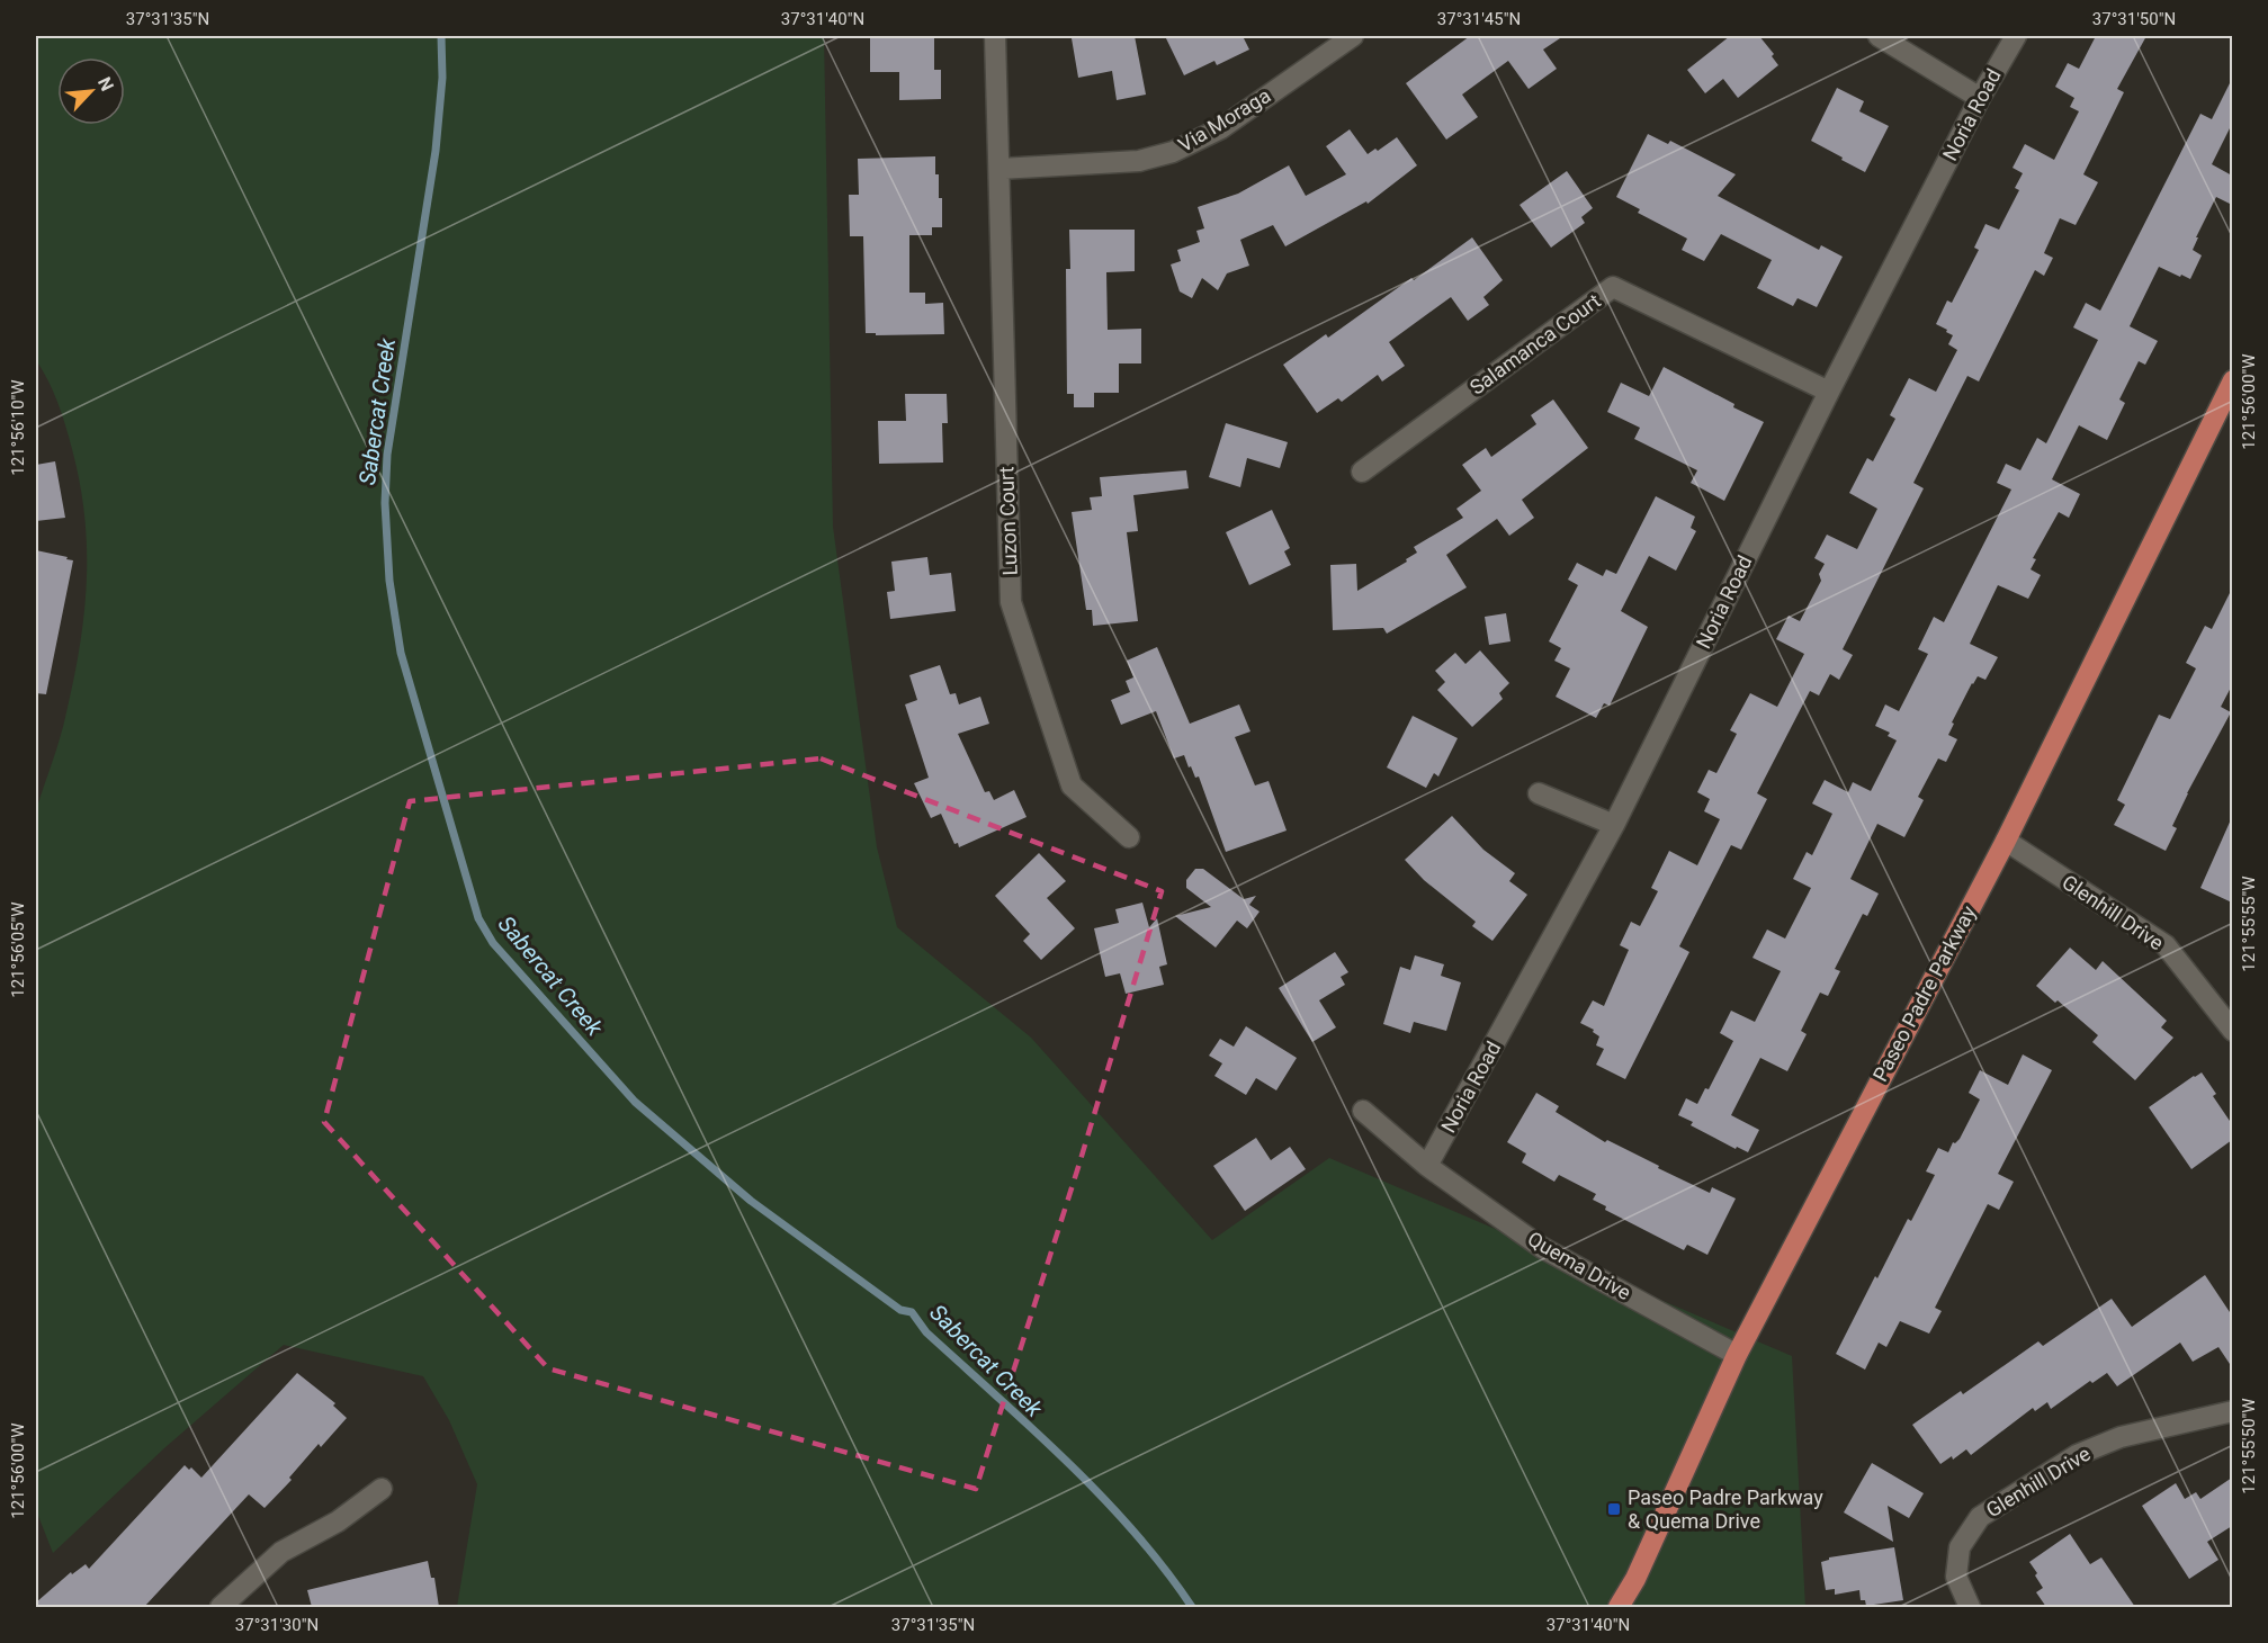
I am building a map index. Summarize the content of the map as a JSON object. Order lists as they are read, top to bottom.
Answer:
{
  "streets": {
    "main road": ["Paseo Padre Parkway"],
    "street": [
      "Noria Road",
      "Via Moraga",
      "Salamanca Court",
      "Luzon Court",
      "Glenhill Drive",
      "Quema Drive"
    ]
  },
  "crossings": [
    ["Noria Road", "Salamanca Court"],
    ["Noria Road", "Quema Drive"],
    ["Via Moraga", "Luzon Court"],
    ["Glenhill Drive", "Paseo Padre Parkway"],
    ["Paseo Padre Parkway", "Quema Drive"]
  ],
  "water": ["Sabercat Creek"],
  "places": {
    "transit": ["Paseo Padre Parkway & Quema Drive"]
  },
  "north": "top right",
  "coordinates": [
    "37°31'35\"N",
    "37°31'40\"N",
    "37°31'45\"N",
    "37°31'50\"N",
    "121°56'00\"W",
    "121°56'10\"W",
    "121°55'55\"W",
    "121°56'05\"W",
    "121°55'50\"W",
    "37°31'30\"N"
  ]
}
